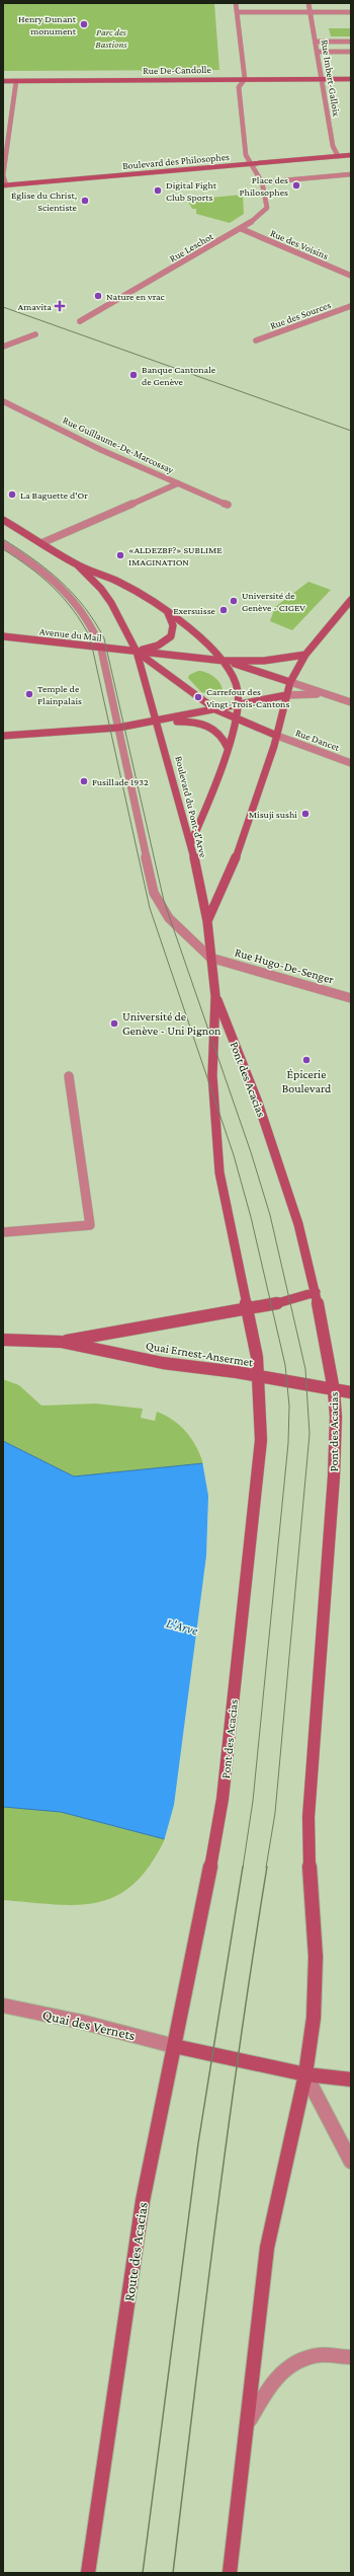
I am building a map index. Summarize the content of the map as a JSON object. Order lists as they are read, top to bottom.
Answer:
{
  "streets": {
    "main road": [
      "Rue De-Candolle",
      "Boulevard des Philosophes",
      "Avenue du Mail",
      "Boulevard du Pont-d'Arve",
      "Pont des Acacias",
      "Quai Ernest-Ansermet",
      "Route des Acacias"
    ],
    "street": [
      "Rue Imbert-Galloix",
      "Rue des Voisins",
      "Rue Leschot",
      "Rue des Sources",
      "Rue Guillaume-De-Marcossay",
      "Rue Dancet",
      "Rue Hugo-De-Senger",
      "Quai des Vernets"
    ]
  },
  "crossings": [
    ["Rue De-Candolle", "Rue Imbert-Galloix"],
    ["Rue De-Candolle", "Rue Leschot"],
    ["Rue Imbert-Galloix", "Boulevard des Philosophes"],
    ["Boulevard des Philosophes", "Rue Leschot"],
    ["Rue des Voisins", "Rue Leschot"],
    ["Boulevard du Pont-d'Arve", "Rue Hugo-De-Senger"],
    ["Boulevard du Pont-d'Arve", "Pont des Acacias"],
    ["Pont des Acacias", "Quai Ernest-Ansermet"],
    ["Pont des Acacias", "Route des Acacias"],
    ["Quai des Vernets", "Route des Acacias"]
  ],
  "water": ["L'Arve"],
  "parks": ["Parc des Bastions"],
  "places": {
    "other": [
      "Henry Dunant monument",
      "Place des Philosophes",
      "Digital Fight Club Sports",
      "Église du Christ, Scientiste",
      "Nature en vrac",
      "Banque Cantonale de Genève",
      "La Baguette d'Or",
      "«ALDEZBF?» SUBLIME IMAGINATION",
      "Université de Genève - CIGEV",
      "Exersuisse",
      "Temple de Plainpalais",
      "Carrefour des Vingt-Trois-Cantons",
      "Fusillade 1932",
      "Misuji sushi",
      "Université de Genève - Uni Pignon",
      "Épicerie Boulevard"
    ],
    "health": ["Amavita"]
  }
}
